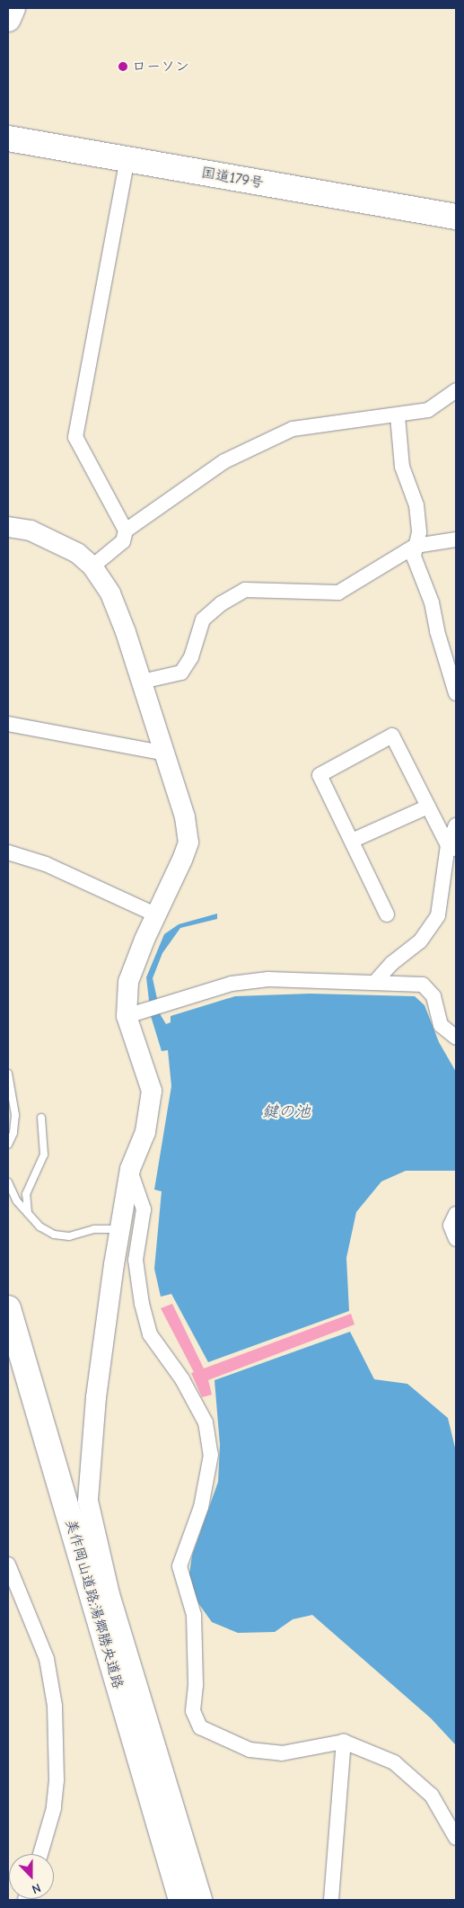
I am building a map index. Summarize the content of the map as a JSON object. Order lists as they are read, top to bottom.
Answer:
{
  "streets": {
    "highway": ["国道179号", "美作岡山道路;湯郷勝央道路"]
  },
  "water": ["鍵の池"],
  "places": ["ローソン"],
  "north": "bottom"
}
